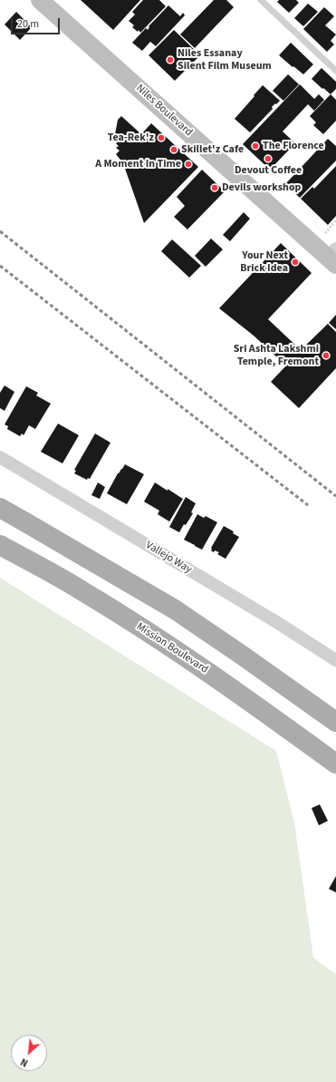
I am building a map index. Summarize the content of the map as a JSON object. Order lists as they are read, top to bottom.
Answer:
{
  "streets": {
    "main road": ["Niles Boulevard", "Mission Boulevard"],
    "street": ["Vallejo Way"]
  },
  "places": [
    "Niles Essanay Silent Film Museum",
    "Tea-Rek'z",
    "The Florence",
    "Skillet'z Cafe",
    "Devout Coffee",
    "A Moment In Time",
    "Devils workshop",
    "Your Next Brick Idea",
    "Sri Ashta Lakshmi Temple, Fremont"
  ],
  "scale_bar": "20 m",
  "north": "bottom left"
}
